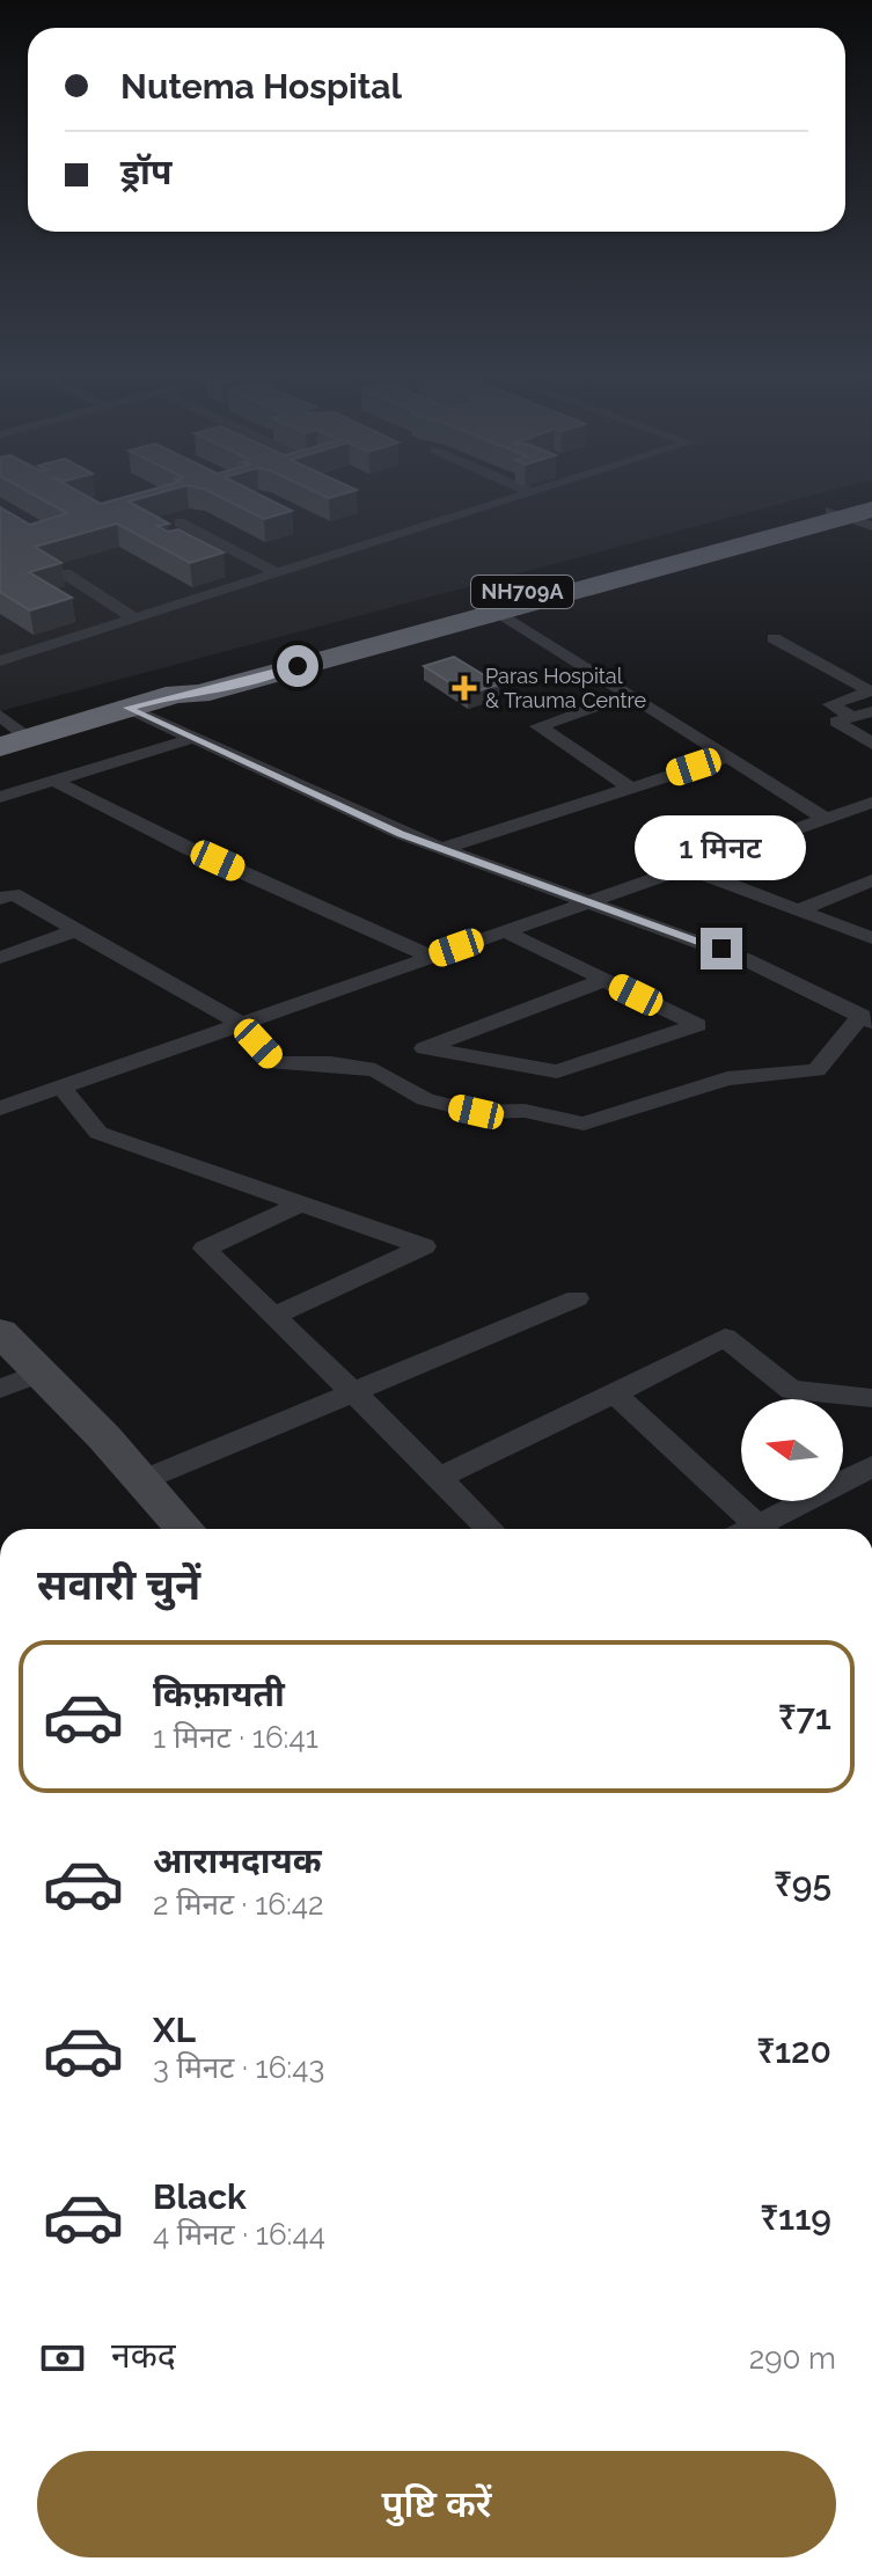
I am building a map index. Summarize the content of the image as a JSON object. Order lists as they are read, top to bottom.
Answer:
{
  "streets": {
    "highway": ["NH709A"]
  },
  "places": {
    "health": ["Paras Hospital & Trauma Centre"]
  },
  "north": "left",
  "page": {
    "banner": ["Nutema Hospital", "ड्रॉप"],
    "bubble": "1 मिनट",
    "heading": "सवारी चुनें",
    "list": [
      {
        "name": "किफ़ायती",
        "note": "1 मिनट · 16:41",
        "value": "₹71"
      },
      {
        "name": "आरामदायक",
        "note": "2 मिनट · 16:42",
        "value": "₹95"
      },
      {
        "name": "XL",
        "note": "3 मिनट · 16:43",
        "value": "₹120"
      },
      {
        "name": "Black",
        "note": "4 मिनट · 16:44",
        "value": "₹119"
      }
    ],
    "pay": ["नकद", "290 m"],
    "buttons": "पुष्टि करें"
  }
}
